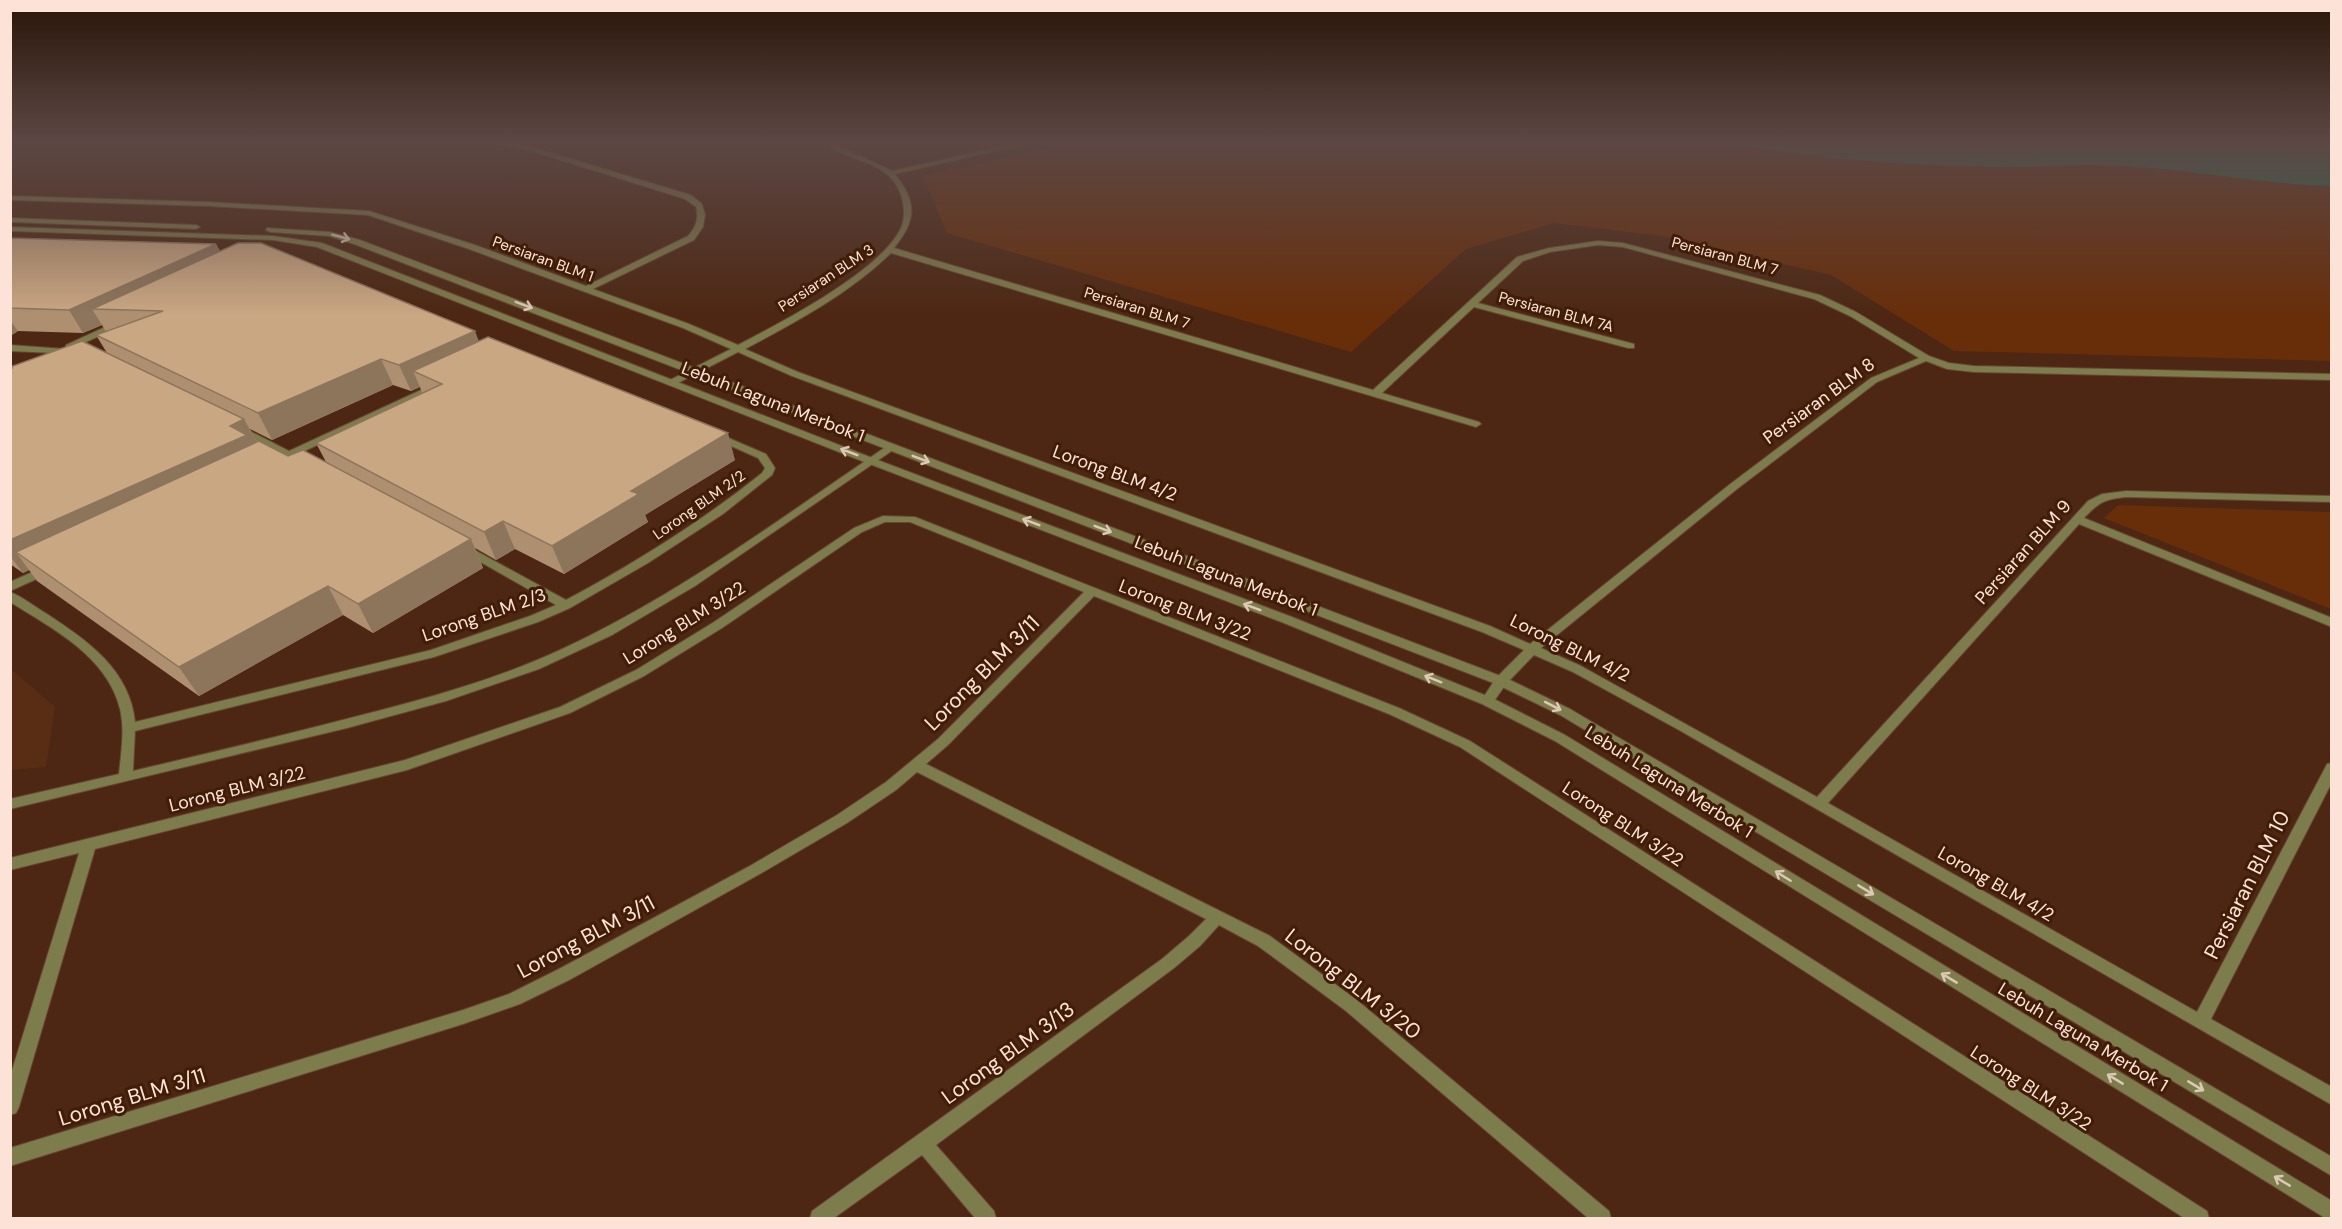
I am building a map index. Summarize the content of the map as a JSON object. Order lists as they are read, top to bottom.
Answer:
{
  "streets": {
    "street": [
      "Persiaran BLM 7",
      "Persiaran BLM 1",
      "Persiaran BLM 3",
      "Persiaran BLM 7A",
      "Persiaran BLM 8",
      "Lebuh Laguna Merbok 1",
      "Lorong BLM 4/2",
      "Lorong BLM 2/2",
      "Persiaran BLM 9",
      "Lorong BLM 3/22",
      "Lorong BLM 2/3",
      "Lorong BLM 3/11",
      "Persiaran BLM 10",
      "Lorong BLM 3/20",
      "Lorong BLM 3/13"
    ]
  },
  "crossings": [
    ["Persiaran BLM 7", "Persiaran BLM 3"],
    ["Persiaran BLM 7", "Persiaran BLM 7A"],
    ["Persiaran BLM 7", "Persiaran BLM 8"],
    ["Persiaran BLM 1", "Persiaran BLM 3"],
    ["Persiaran BLM 1", "Lorong BLM 4/2"],
    ["Persiaran BLM 3", "Lebuh Laguna Merbok 1"],
    ["Persiaran BLM 3", "Lorong BLM 4/2"],
    ["Persiaran BLM 8", "Lebuh Laguna Merbok 1"],
    ["Persiaran BLM 8", "Lorong BLM 4/2"],
    ["Lorong BLM 4/2", "Persiaran BLM 9"],
    ["Lorong BLM 4/2", "Persiaran BLM 10"],
    ["Lorong BLM 2/2", "Lorong BLM 2/3"],
    ["Lorong BLM 3/22", "Lorong BLM 3/11"],
    ["Lorong BLM 3/11", "Lorong BLM 3/20"],
    ["Lorong BLM 3/20", "Lorong BLM 3/13"]
  ]
}
